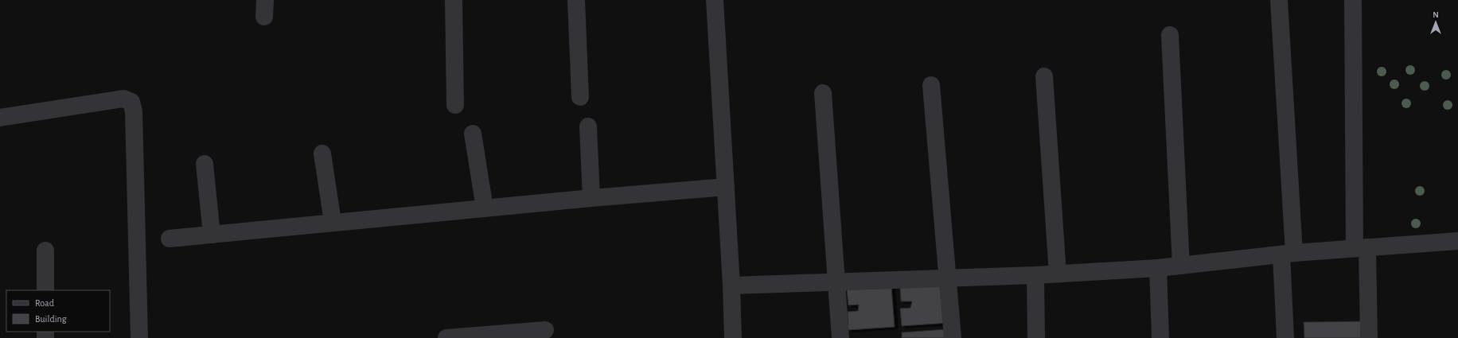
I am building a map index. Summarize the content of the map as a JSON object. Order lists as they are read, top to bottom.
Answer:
{
  "legend": ["Road", "Building"],
  "north": "top"
}
